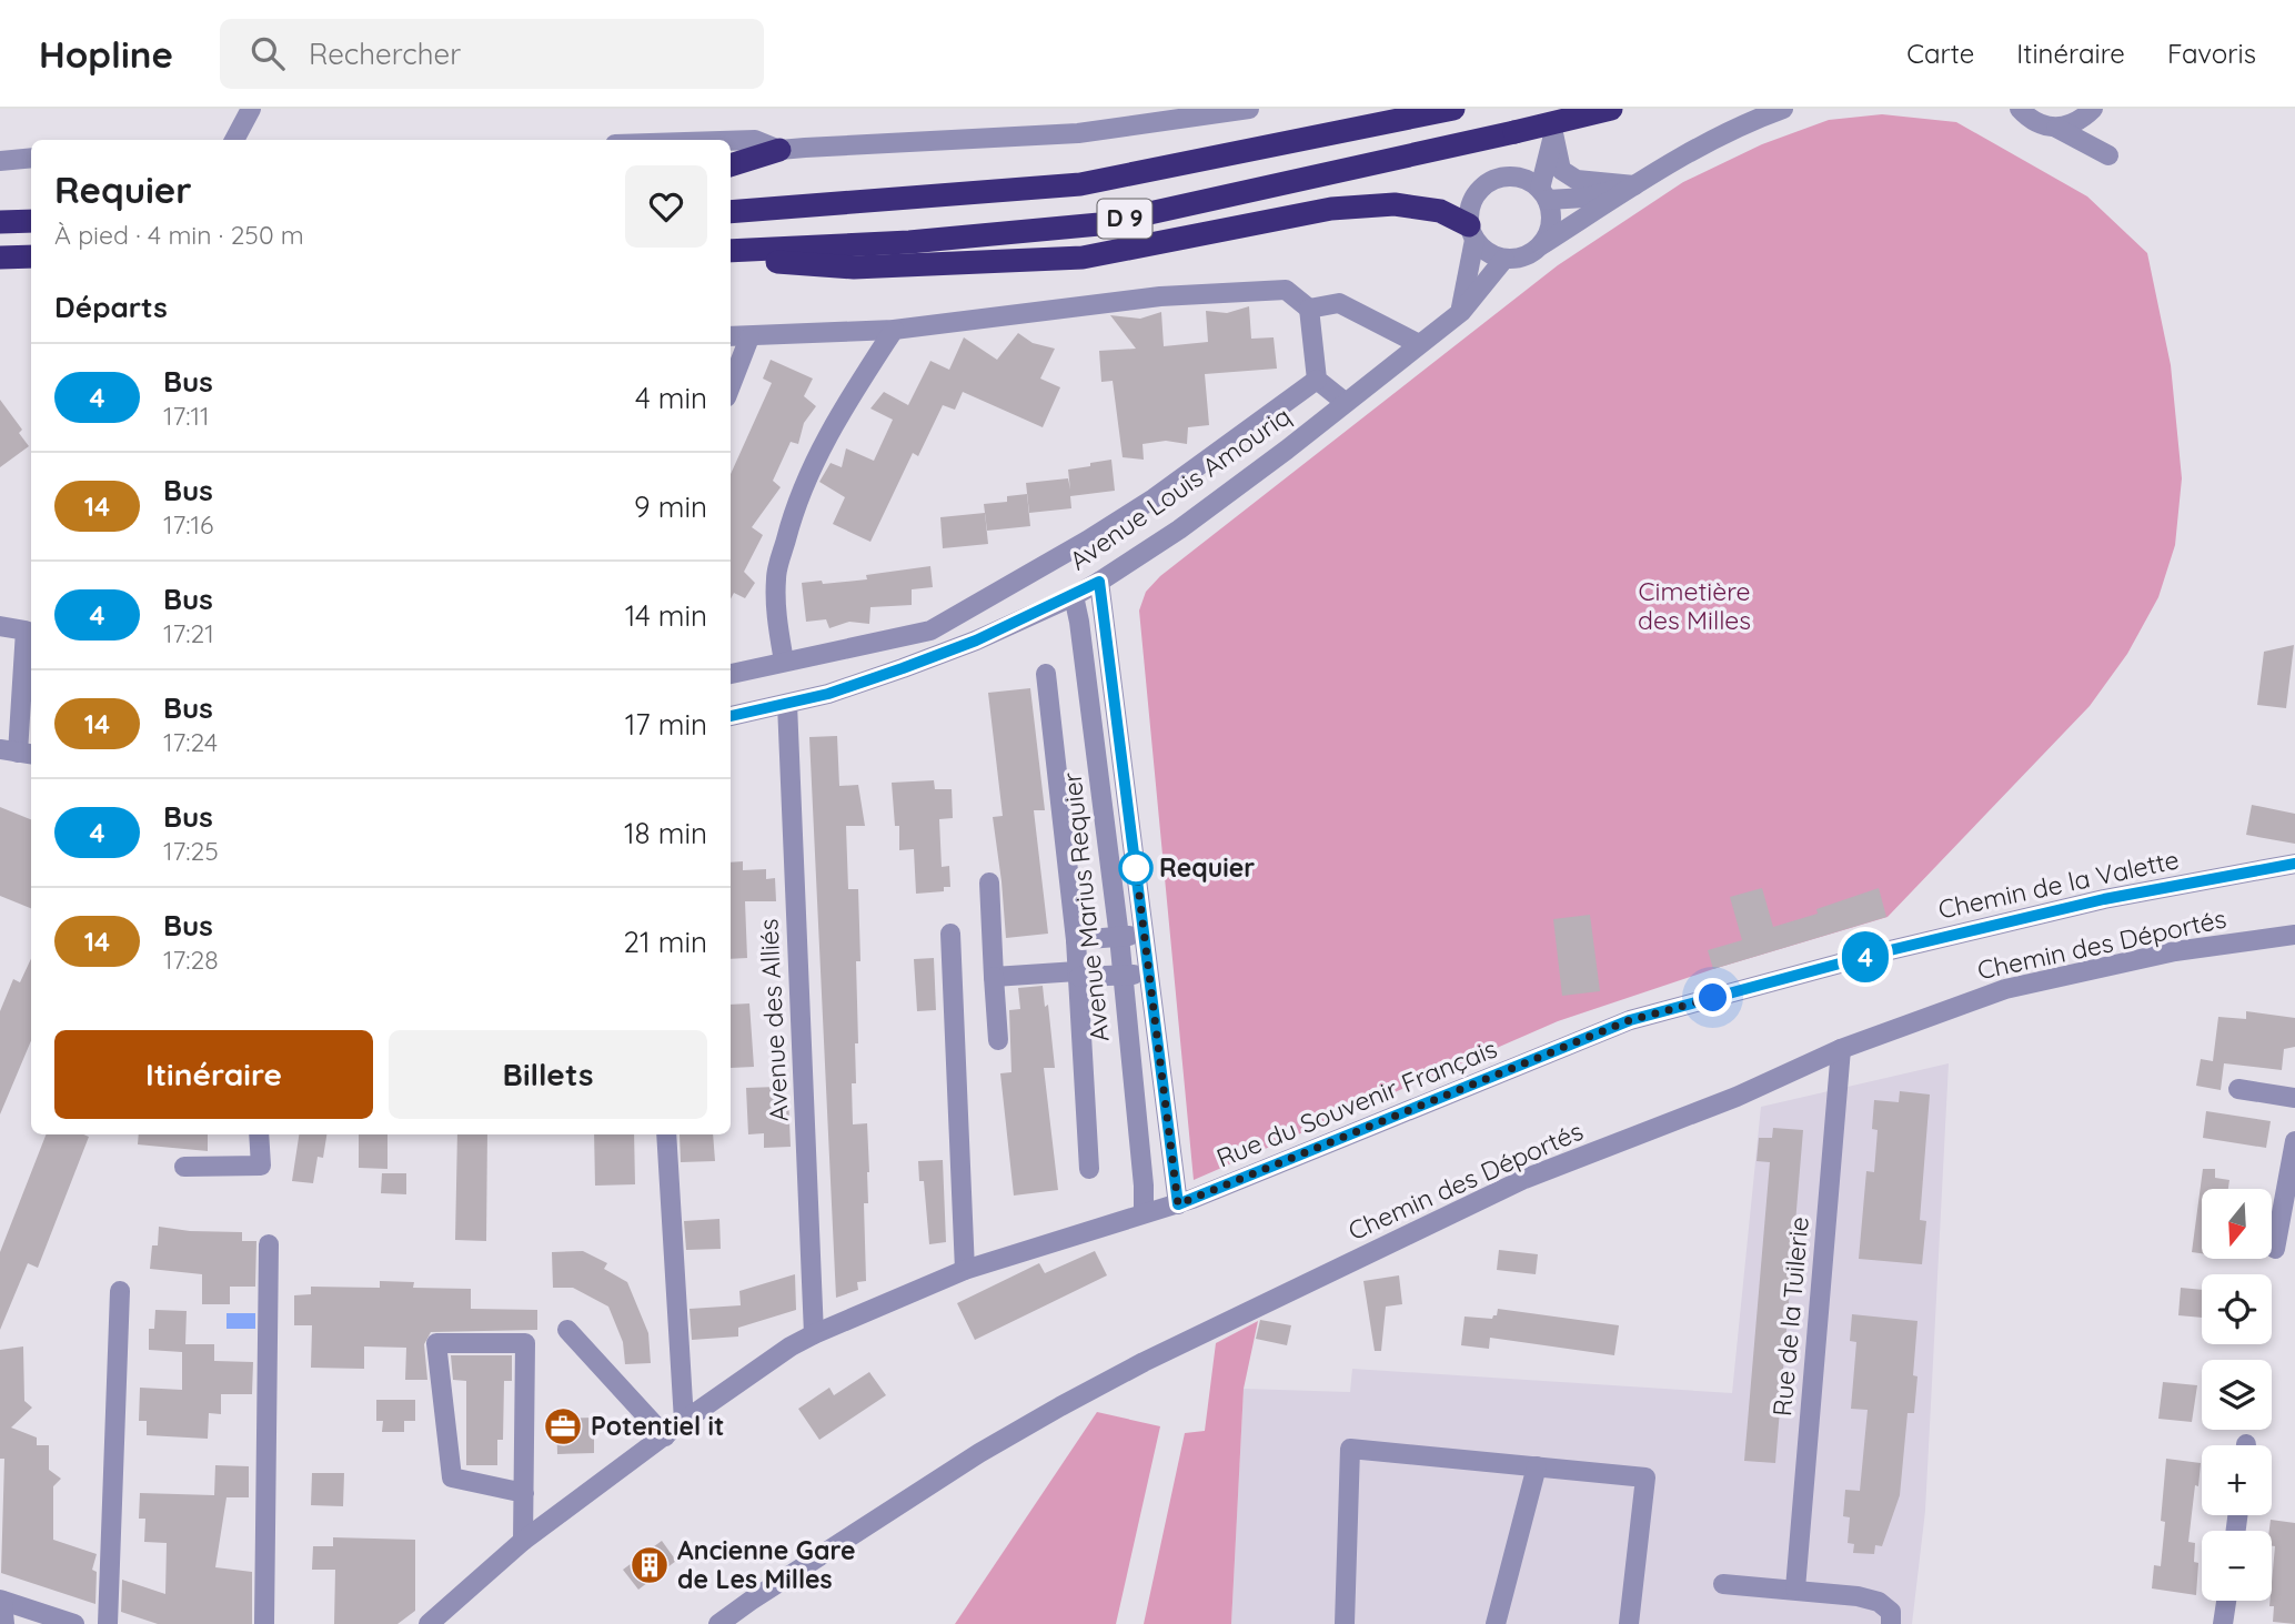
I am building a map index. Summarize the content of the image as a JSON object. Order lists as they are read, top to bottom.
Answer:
{
  "streets": {
    "highway": ["D 9"],
    "street": [
      "Avenue Louis Amouriq",
      "Chemin de la Valette",
      "Avenue Marius Requier",
      "Chemin des Déportés",
      "Avenue des Alliés",
      "Rue du Souvenir Français",
      "Rue de la Tuilerie"
    ]
  },
  "crossings": [
    ["D 9", "Avenue Louis Amouriq"],
    ["Avenue Louis Amouriq", "Avenue Marius Requier"],
    ["Avenue Louis Amouriq", "Avenue des Alliés"],
    ["Chemin de la Valette", "Rue du Souvenir Français"],
    ["Avenue Marius Requier", "Rue du Souvenir Français"],
    ["Chemin des Déportés", "Rue de la Tuilerie"],
    ["Avenue des Alliés", "Rue du Souvenir Français"]
  ],
  "parks": ["Cimetière des Milles"],
  "places": {
    "other": ["Requier"],
    "office": ["Potentiel it"],
    "building": ["Ancienne Gare de Les Milles"]
  },
  "lines": ["bus line 4"],
  "north": "bottom",
  "page": {
    "header": "Hopline",
    "search": "Rechercher",
    "nav": ["Carte", "Itinéraire", "Favoris"],
    "on_map": "4",
    "heading": [
      ["Requier", "À pied · 4 min · 250 m"],
      "Départs"
    ],
    "list": [
      {
        "mark": "4",
        "name": "Bus",
        "note": "17:11",
        "value": "4 min"
      },
      {
        "mark": "14",
        "name": "Bus",
        "note": "17:16",
        "value": "9 min"
      },
      {
        "mark": "4",
        "name": "Bus",
        "note": "17:21",
        "value": "14 min"
      },
      {
        "mark": "14",
        "name": "Bus",
        "note": "17:24",
        "value": "17 min"
      },
      {
        "mark": "4",
        "name": "Bus",
        "note": "17:25",
        "value": "18 min"
      },
      {
        "mark": "14",
        "name": "Bus",
        "note": "17:28",
        "value": "21 min"
      }
    ],
    "buttons": ["Itinéraire", "Billets"],
    "map_buttons": ["+", "−"]
  }
}
